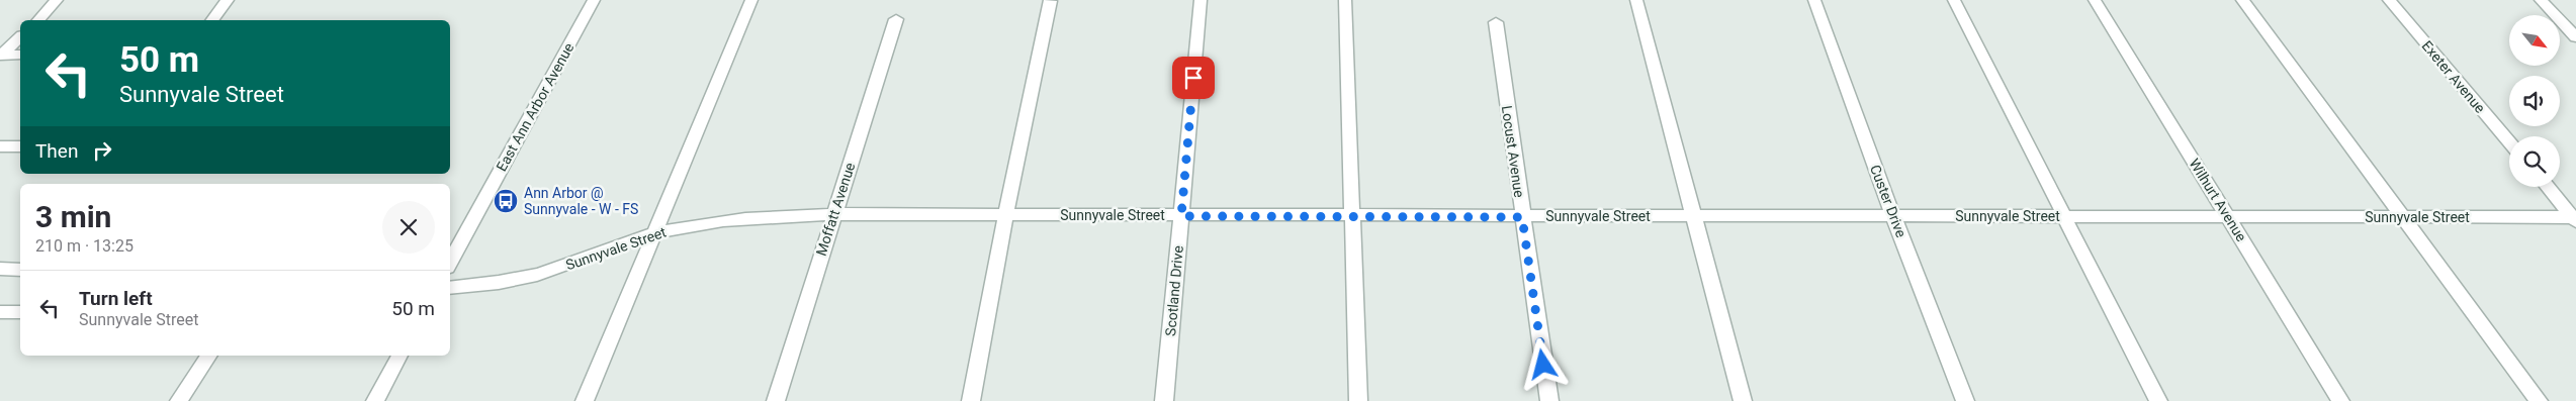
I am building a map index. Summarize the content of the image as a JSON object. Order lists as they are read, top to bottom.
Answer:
{
  "streets": {
    "street": [
      "Exeter Avenue",
      "East Ann Arbor Avenue",
      "Locust Avenue",
      "Wilhurt Avenue",
      "Custer Drive",
      "Moffatt Avenue",
      "Sunnyvale Street",
      "Scotland Drive"
    ]
  },
  "crossings": [
    ["Locust Avenue", "Sunnyvale Street"],
    ["Wilhurt Avenue", "Sunnyvale Street"],
    ["Custer Drive", "Sunnyvale Street"],
    ["Moffatt Avenue", "Sunnyvale Street"],
    ["Sunnyvale Street", "Scotland Drive"]
  ],
  "places": {
    "bus stop": ["Ann Arbor @ Sunnyvale - W - FS"]
  },
  "north": "bottom right",
  "page": {
    "turn": ["50 m", "Sunnyvale Street"],
    "then": "Then",
    "heading": ["3 min", "210 m · 13:25"],
    "list": [
      {
        "name": "Turn left",
        "note": "Sunnyvale Street",
        "value": "50 m"
      }
    ]
  }
}
